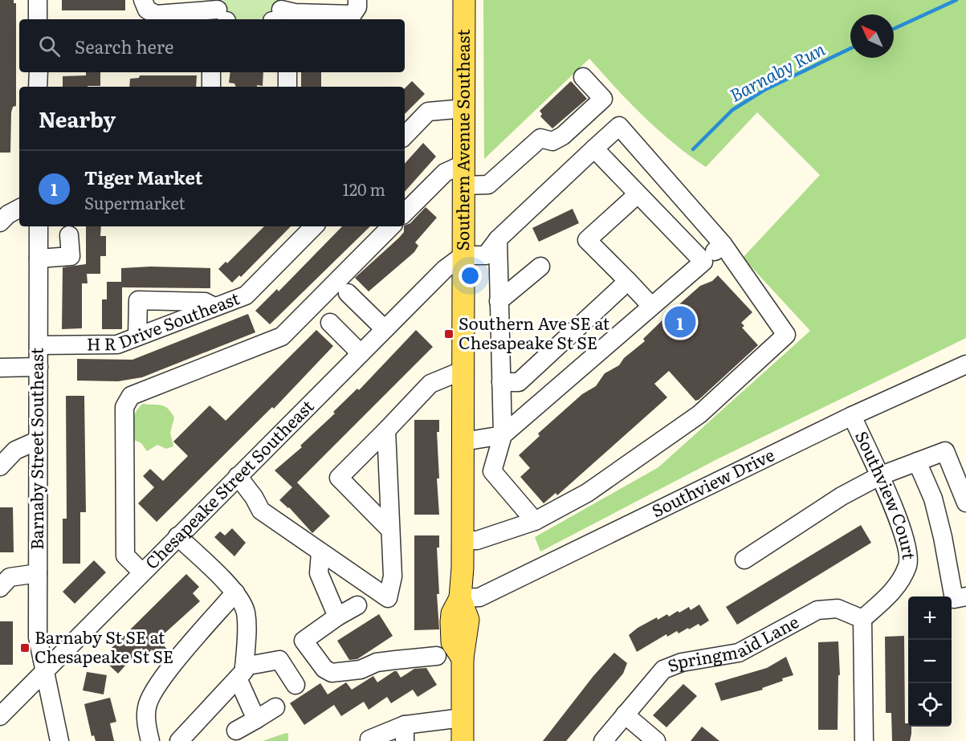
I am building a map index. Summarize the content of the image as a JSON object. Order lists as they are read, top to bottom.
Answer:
{
  "streets": {
    "main road": ["Southern Avenue Southeast"],
    "street": [
      "H R Drive Southeast",
      "Barnaby Street Southeast",
      "Southview Drive",
      "Chesapeake Street Southeast",
      "Southview Court",
      "Springmaid Lane"
    ]
  },
  "crossings": [
    ["Southern Avenue Southeast", "Southview Drive"],
    ["Southern Avenue Southeast", "Chesapeake Street Southeast"],
    ["H R Drive Southeast", "Barnaby Street Southeast"],
    ["Barnaby Street Southeast", "Chesapeake Street Southeast"],
    ["Southview Drive", "Southview Court"],
    ["Southview Court", "Springmaid Lane"]
  ],
  "water": ["Barnaby Run"],
  "places": {
    "transit": ["Southern Ave SE at Chesapeake St SE", "Barnaby St SE at Chesapeake St SE"]
  },
  "north": "top left",
  "page": {
    "search": "Search here",
    "heading": "Nearby",
    "list": [
      {
        "mark": "1",
        "name": "Tiger Market",
        "note": "Supermarket",
        "value": "120 m"
      }
    ],
    "pins": "1",
    "map_buttons": ["+", "−"]
  }
}
